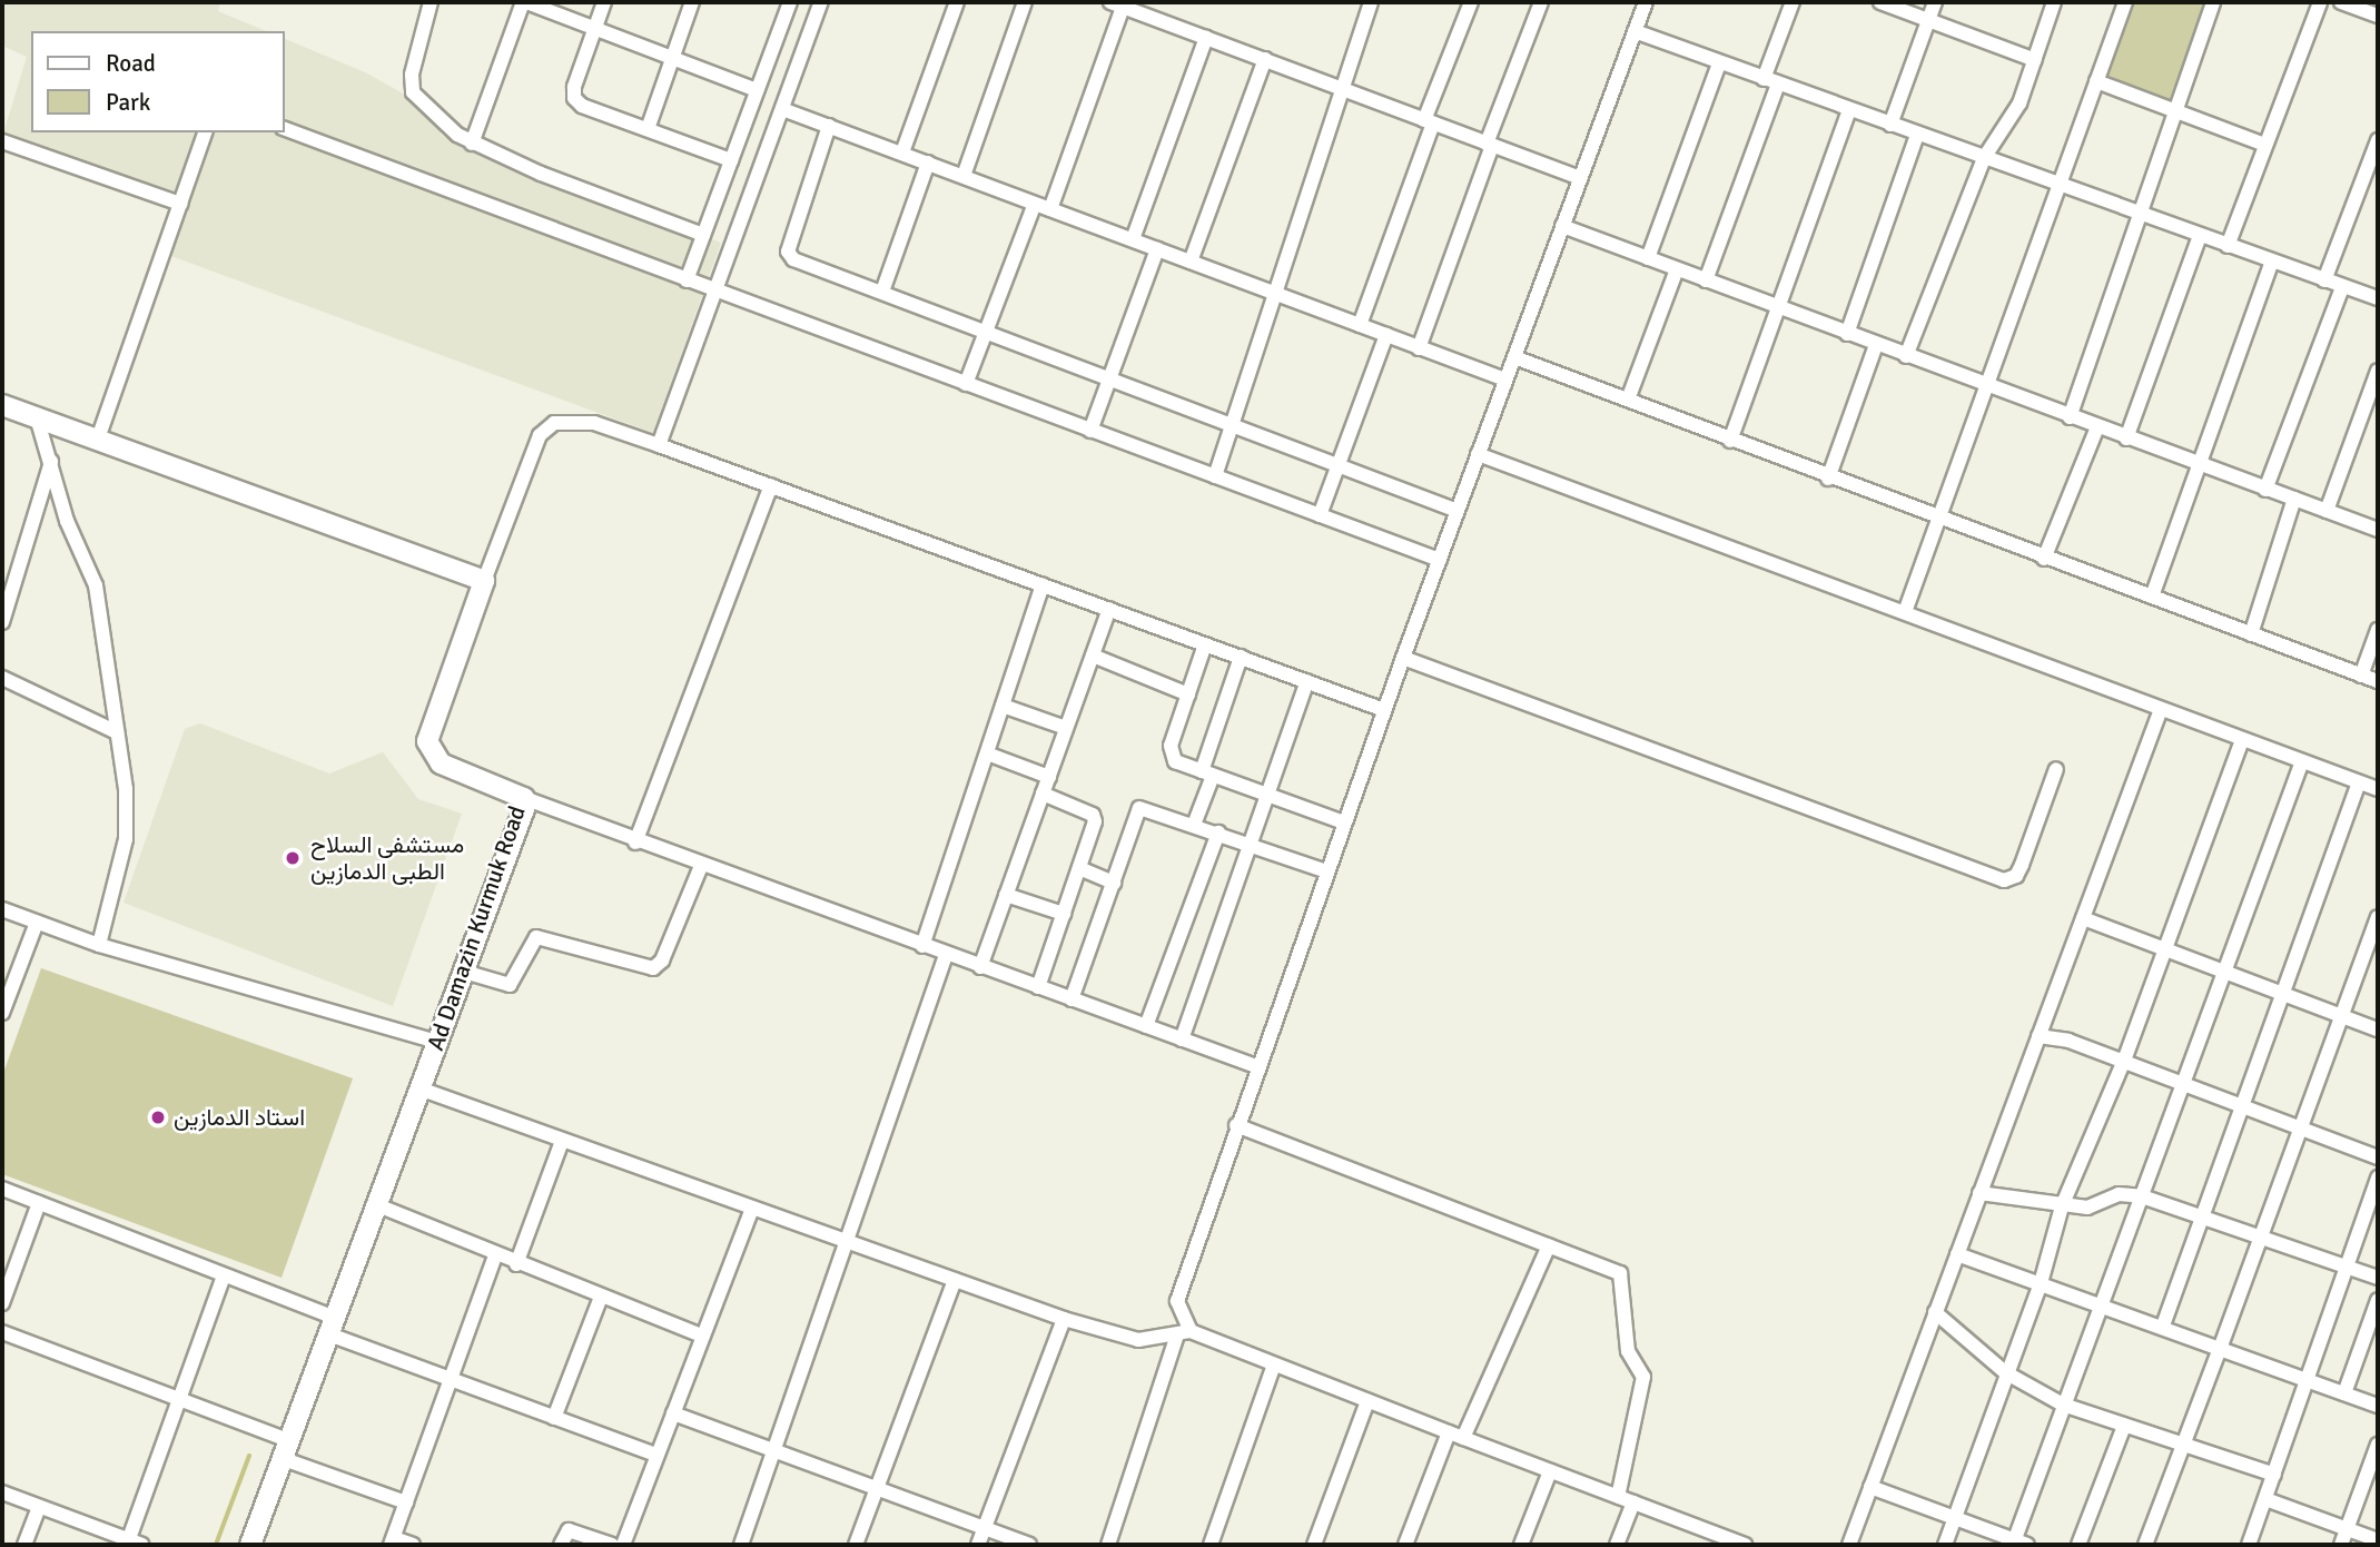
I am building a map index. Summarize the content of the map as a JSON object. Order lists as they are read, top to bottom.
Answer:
{
  "streets": {
    "highway": ["Ad Damazin Kurmuk Road"]
  },
  "places": ["مستشفى السلاح الطبى الدمازين", "استاد الدمازين"],
  "legend": ["Road", "Park"]
}
